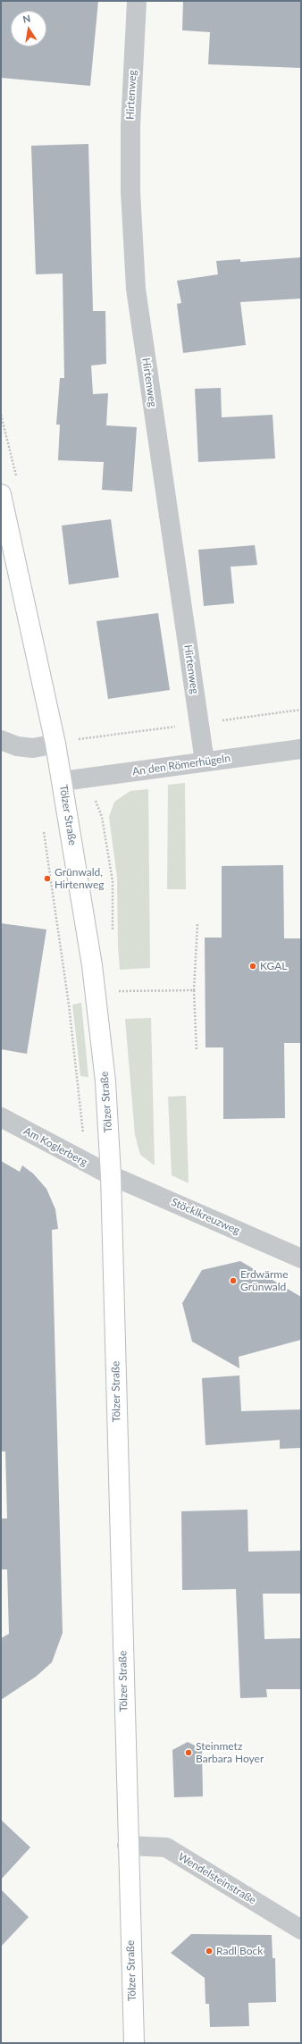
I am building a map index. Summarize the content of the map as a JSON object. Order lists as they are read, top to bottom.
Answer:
{
  "streets": {
    "main road": ["Tölzer Straße"],
    "street": [
      "Hirtenweg",
      "An den Römerhügeln",
      "Am Koglerberg",
      "Stöcklkreuzweg",
      "Wendelsteinstraße"
    ]
  },
  "crossings": [
    ["Hirtenweg", "An den Römerhügeln"],
    ["An den Römerhügeln", "Tölzer Straße"],
    ["Tölzer Straße", "Am Koglerberg"],
    ["Tölzer Straße", "Stöcklkreuzweg"],
    ["Tölzer Straße", "Wendelsteinstraße"],
    ["Am Koglerberg", "Stöcklkreuzweg"]
  ],
  "places": [
    "Grünwald, Hirtenweg",
    "KGAL",
    "Erdwärme Grünwald",
    "Steinmetz Barbara Hoyer",
    "Radl Bock"
  ],
  "north": "top"
}
